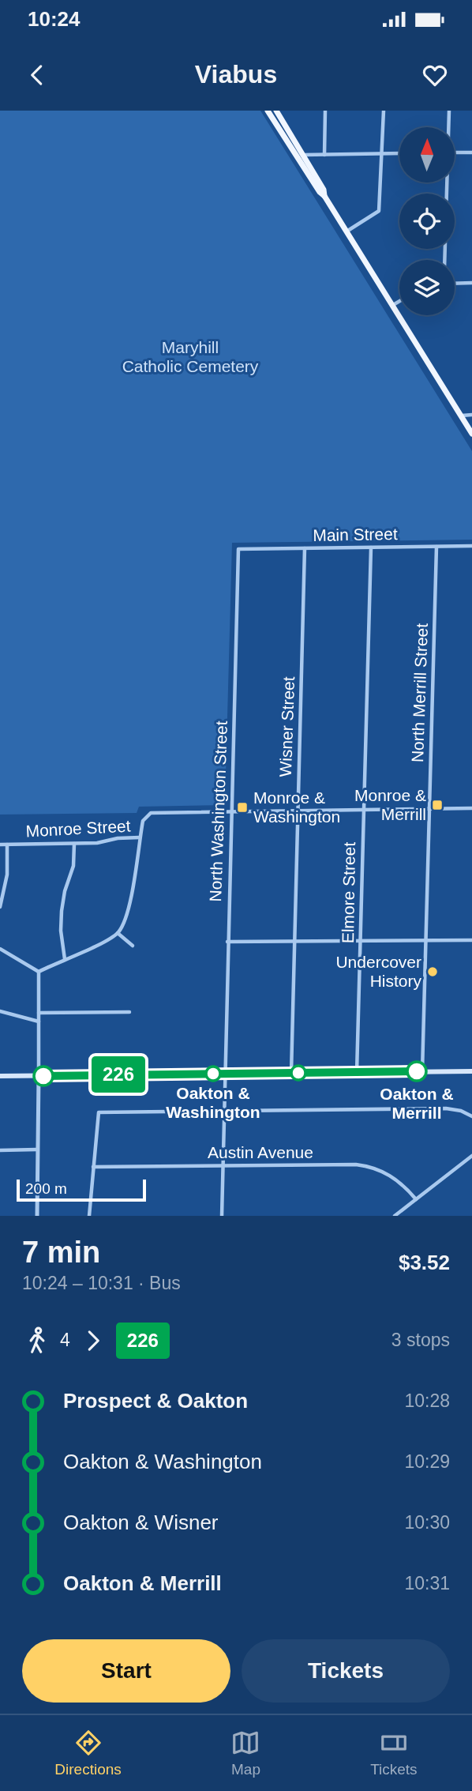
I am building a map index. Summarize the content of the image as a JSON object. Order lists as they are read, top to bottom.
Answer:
{
  "streets": {
    "street": [
      "Main Street",
      "North Merrill Street",
      "Wisner Street",
      "North Washington Street",
      "Monroe Street",
      "Elmore Street",
      "Austin Avenue"
    ]
  },
  "crossings": [
    ["Main Street", "North Merrill Street"],
    ["Main Street", "Wisner Street"],
    ["Main Street", "North Washington Street"],
    ["Main Street", "Elmore Street"],
    ["North Merrill Street", "Monroe Street"],
    ["Wisner Street", "Monroe Street"],
    ["North Washington Street", "Monroe Street"],
    ["North Washington Street", "Austin Avenue"],
    ["Monroe Street", "Elmore Street"]
  ],
  "parks": ["Maryhill Catholic Cemetery"],
  "places": {
    "transit": ["Monroe & Merrill", "Monroe & Washington"],
    "other": ["Undercover History", "Oakton & Merrill", "Oakton & Washington"]
  },
  "lines": ["bus line 226"],
  "scale_bar": "200 m",
  "north": "top",
  "page": {
    "status": "10:24",
    "header": "Viabus",
    "on_map": "226",
    "scale": "200 m",
    "heading": ["7 min", "10:24 – 10:31 · Bus", "$3.52"],
    "legs": ["4", "226", "3 stops"],
    "list": [
      {
        "name": "Prospect & Oakton",
        "value": "10:28"
      },
      {
        "name": "Oakton & Washington",
        "value": "10:29"
      },
      {
        "name": "Oakton & Wisner",
        "value": "10:30"
      },
      {
        "name": "Oakton & Merrill",
        "value": "10:31"
      }
    ],
    "buttons": ["Start", "Tickets"],
    "tabs": ["Directions", "Map", "Tickets"]
  }
}
